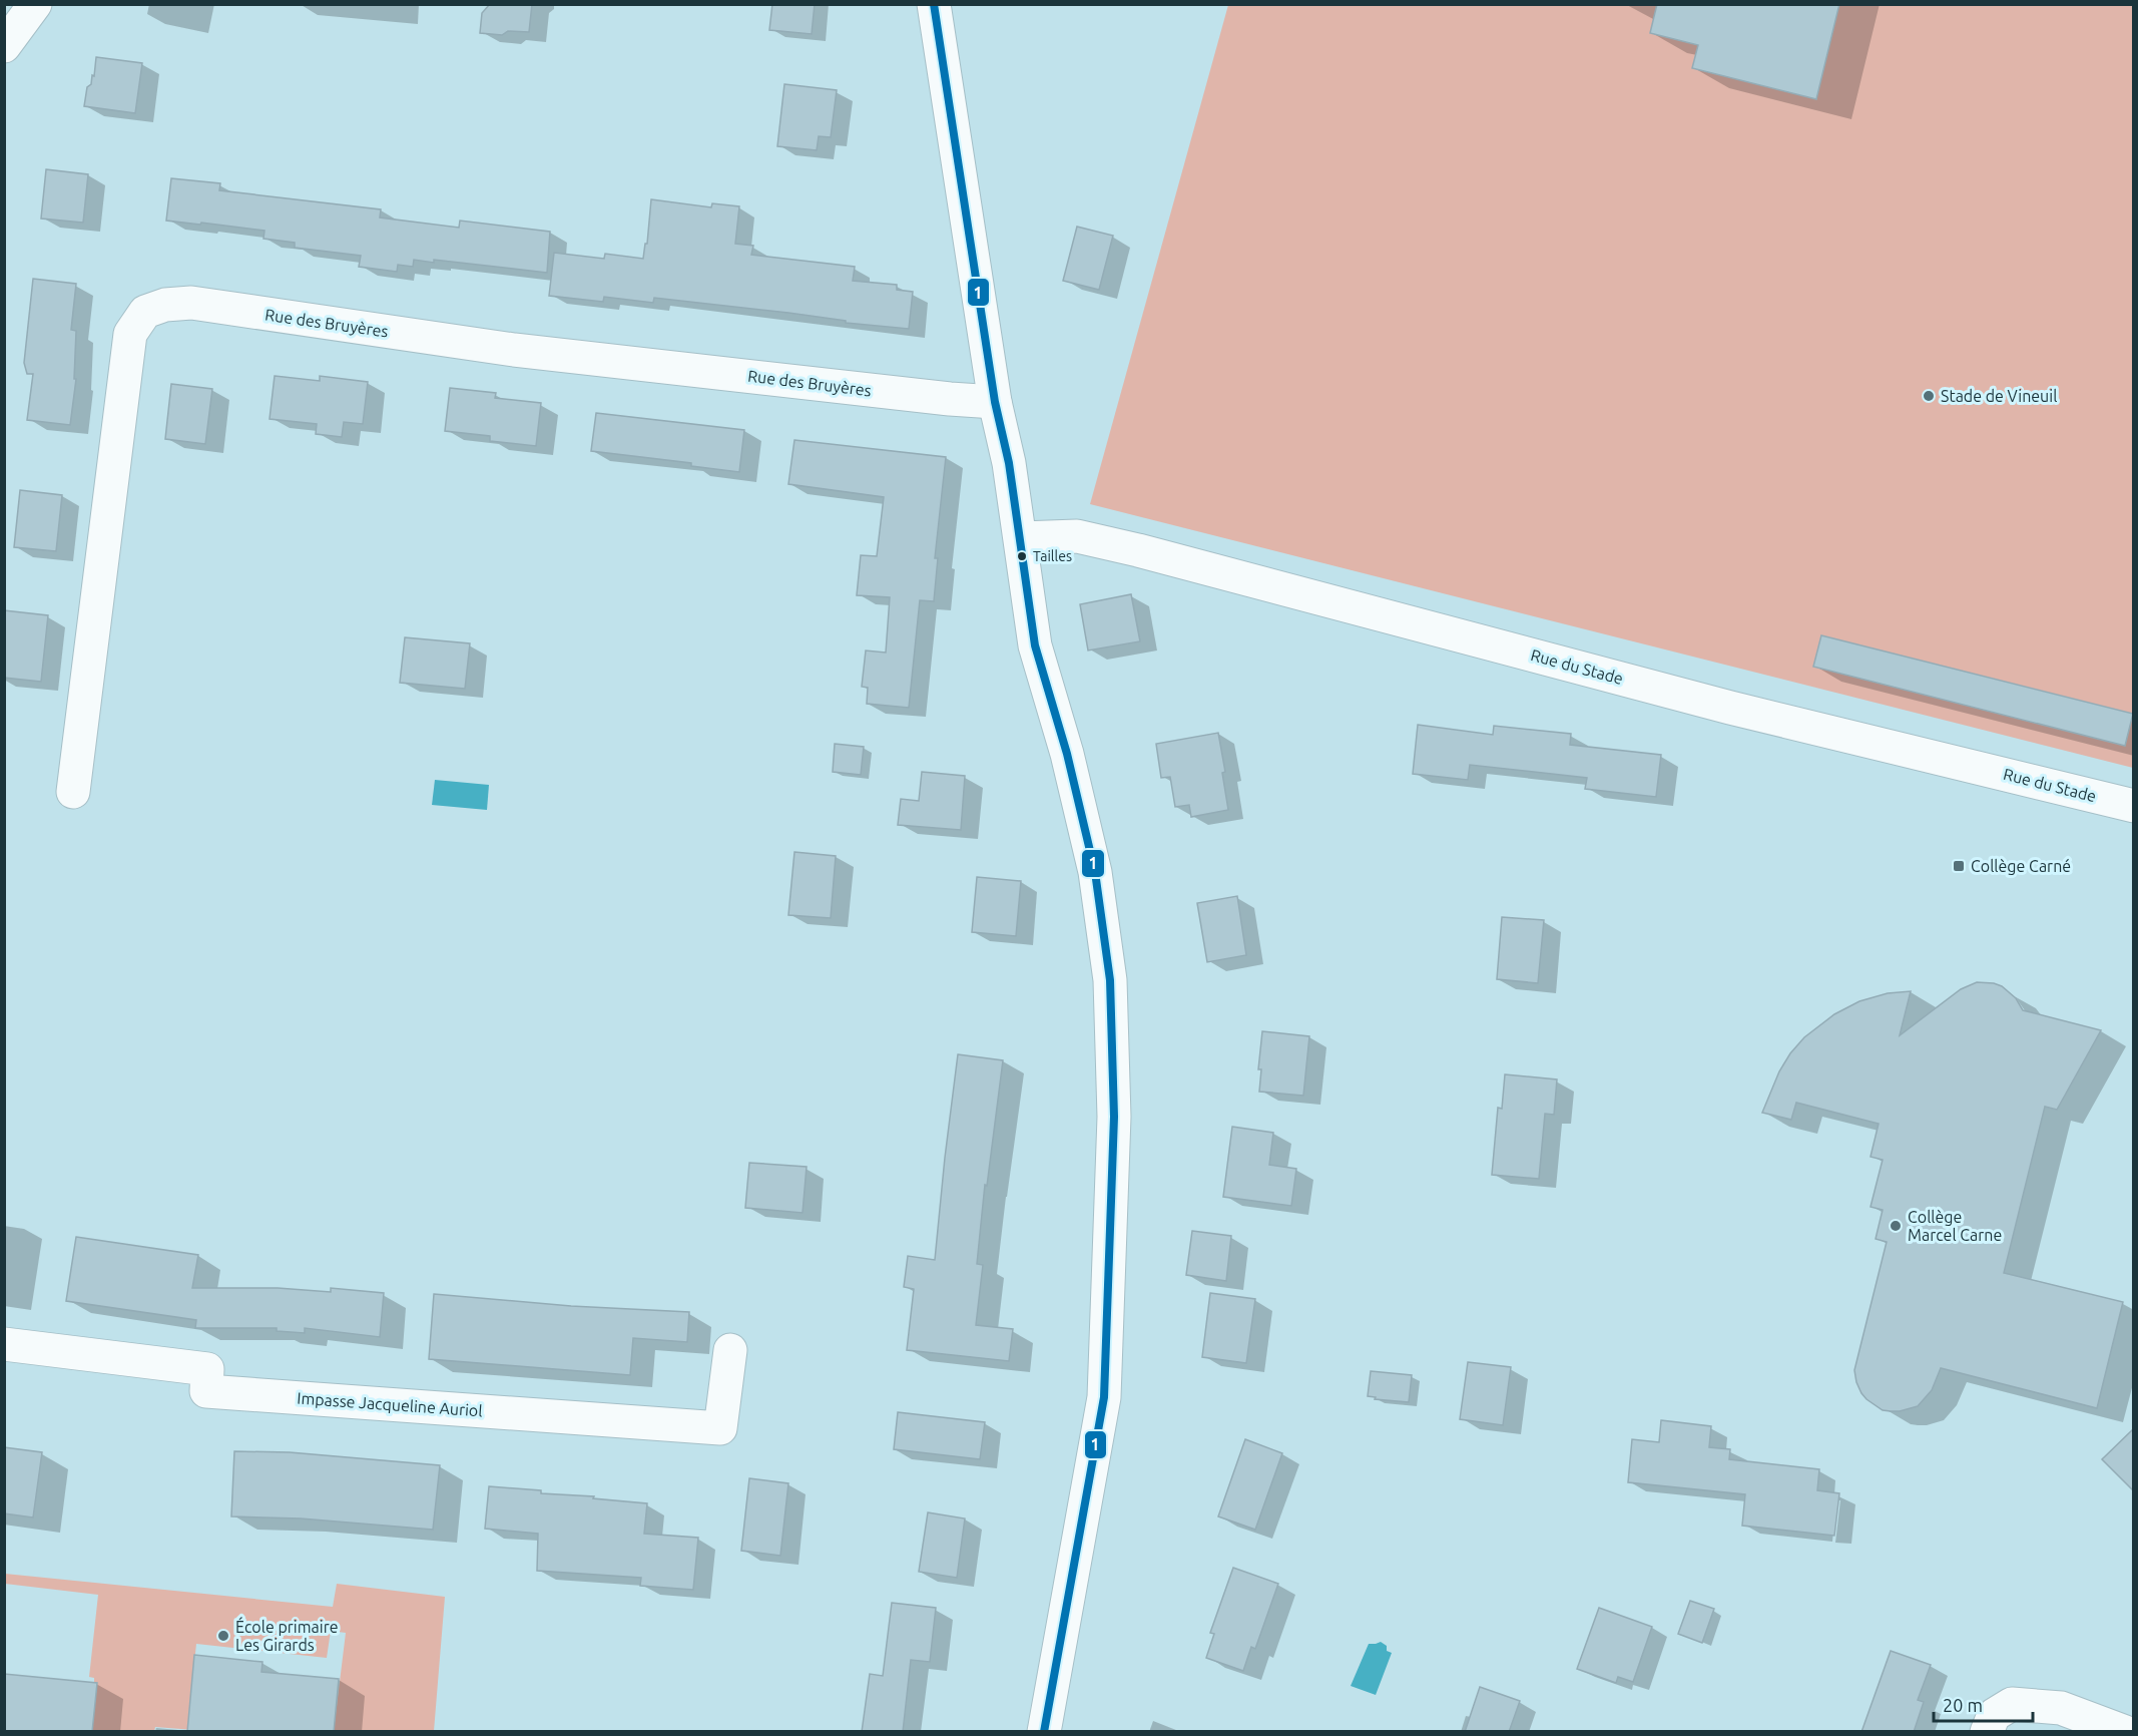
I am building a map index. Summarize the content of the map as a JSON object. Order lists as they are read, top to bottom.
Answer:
{
  "streets": {
    "street": ["Rue des Bruyères", "Rue du Stade", "Impasse Jacqueline Auriol"]
  },
  "places": {
    "other": [
      "Stade de Vineuil",
      "Tailles",
      "Collège Marcel Carne",
      "École primaire Les Girards"
    ],
    "transit": ["Collège Carné"]
  },
  "lines": ["transit line 1"],
  "scale_bar": "20 m"
}
